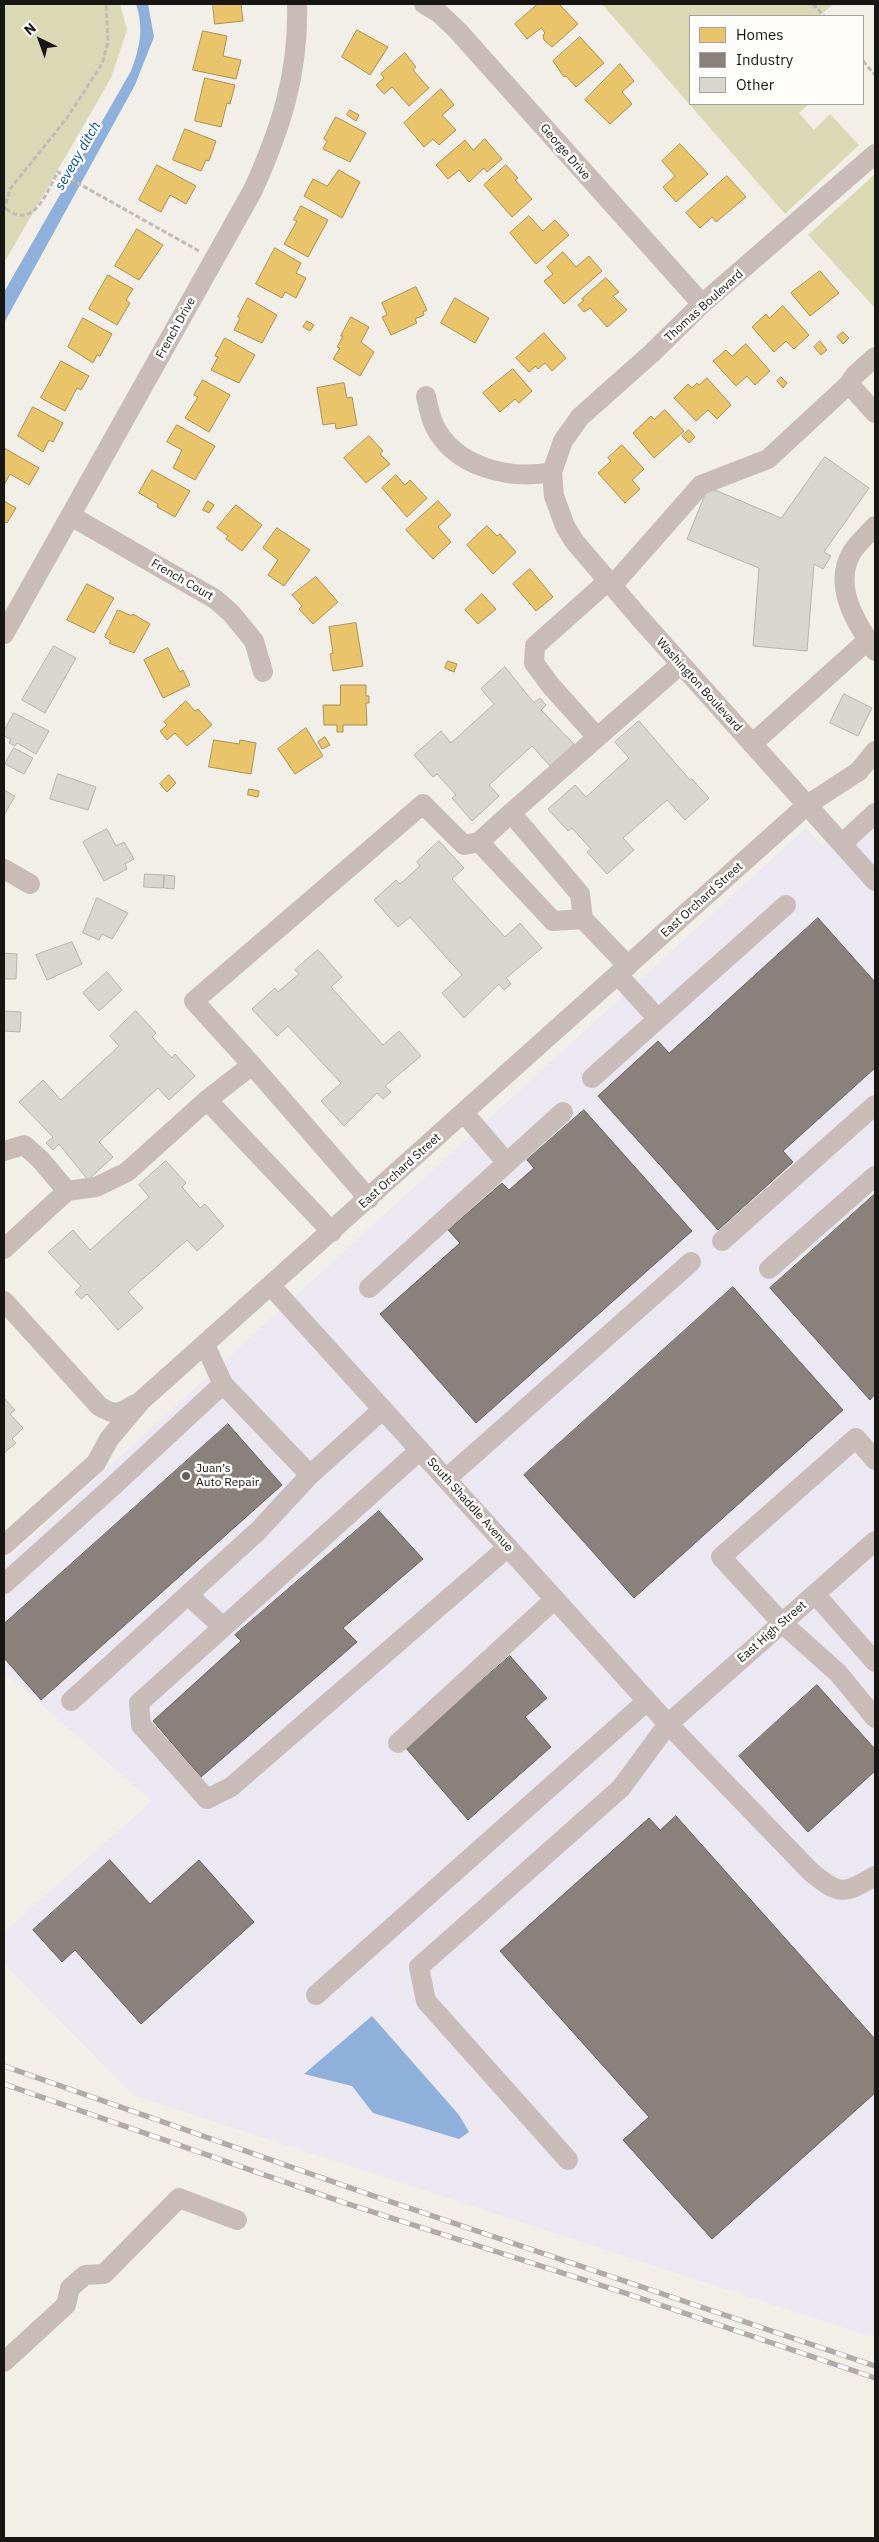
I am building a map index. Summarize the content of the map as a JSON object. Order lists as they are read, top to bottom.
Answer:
{
  "streets": {
    "street": [
      "George Drive",
      "Thomas Boulevard",
      "French Drive",
      "French Court",
      "Washington Boulevard",
      "East Orchard Street",
      "South Shaddle Avenue",
      "East High Street"
    ]
  },
  "crossings": [
    ["George Drive", "Thomas Boulevard"],
    ["Thomas Boulevard", "Washington Boulevard"],
    ["French Drive", "French Court"],
    ["Washington Boulevard", "East Orchard Street"],
    ["East Orchard Street", "South Shaddle Avenue"],
    ["South Shaddle Avenue", "East High Street"]
  ],
  "water": ["seveay ditch"],
  "places": ["Juan’s Auto Repair"],
  "legend": ["Homes", "Industry", "Other"],
  "north": "top left"
}
